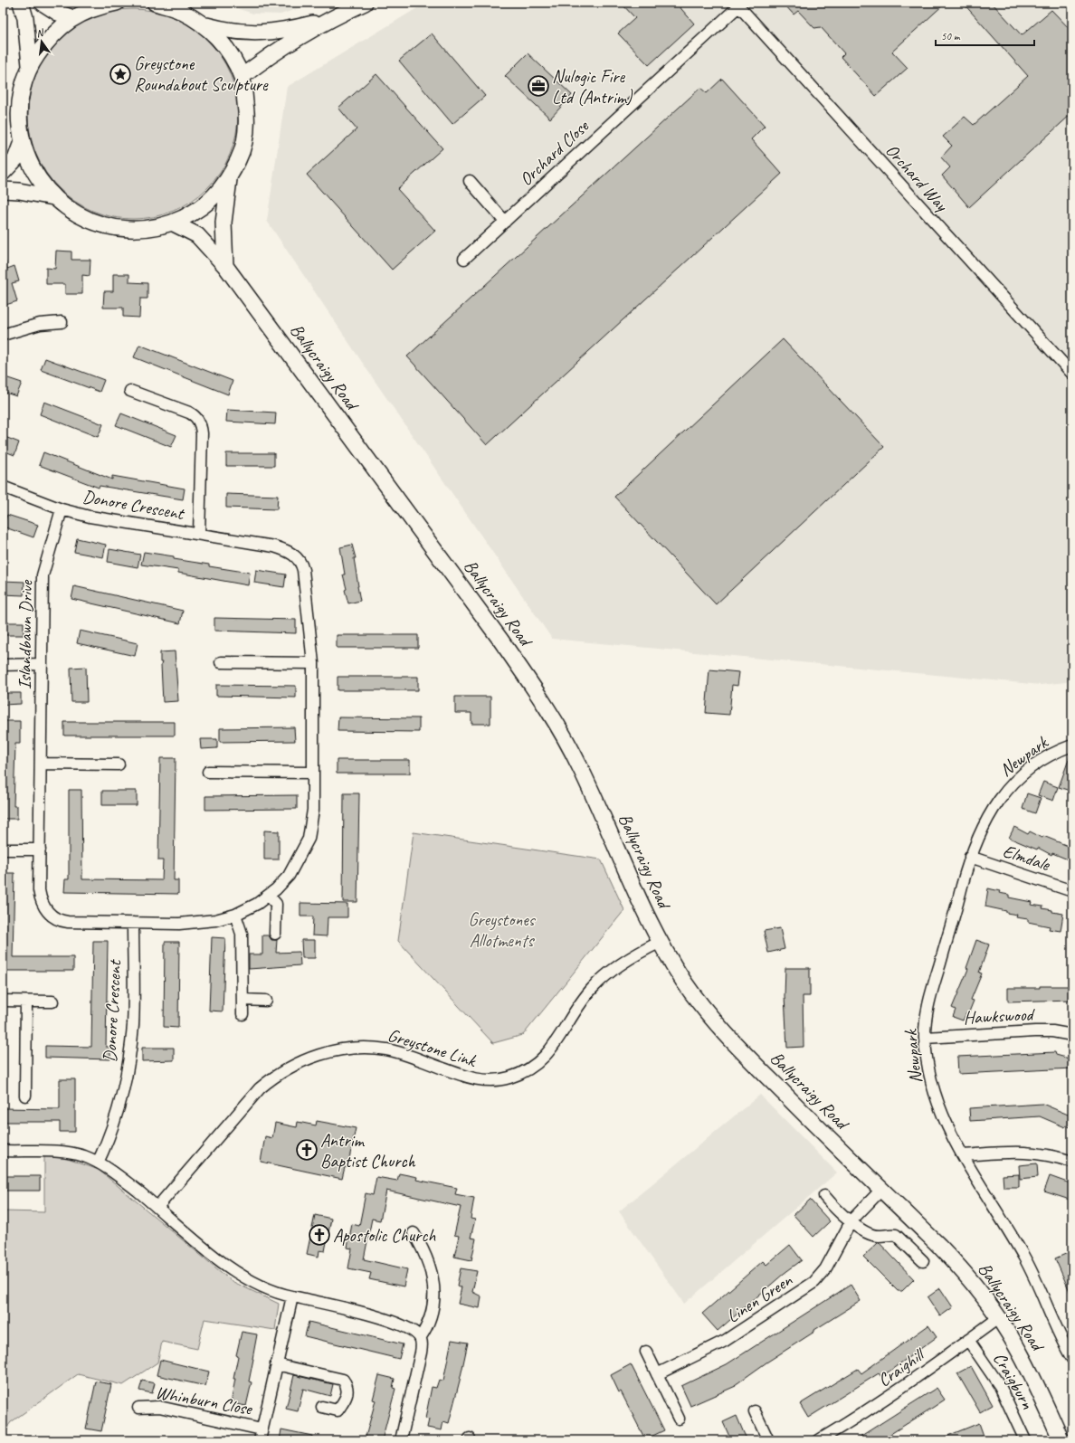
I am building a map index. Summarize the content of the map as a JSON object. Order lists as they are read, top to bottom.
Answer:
{
  "streets": {
    "main road": ["Ballycraigy Road"],
    "street": [
      "Orchard Close",
      "Orchard Way",
      "Donore Crescent",
      "Islandbawn Drive",
      "Newpark",
      "Elmdale",
      "Hawkswood",
      "Greystone Link",
      "Linen Green",
      "Craighill",
      "Craigburn",
      "Whinburn Close"
    ]
  },
  "crossings": [
    ["Orchard Close", "Orchard Way"],
    ["Ballycraigy Road", "Greystone Link"],
    ["Ballycraigy Road", "Linen Green"],
    ["Ballycraigy Road", "Craighill"],
    ["Donore Crescent", "Islandbawn Drive"],
    ["Newpark", "Elmdale"],
    ["Newpark", "Hawkswood"],
    ["Craighill", "Craigburn"]
  ],
  "parks": ["Greystones Allotments"],
  "places": {
    "place": ["Greystone Roundabout Sculpture"],
    "office": ["Nulogic Fire Ltd (Antrim)"],
    "church": ["Antrim Baptist Church", "Apostolic Church"]
  },
  "scale_bar": "50 m",
  "north": "top"
}
